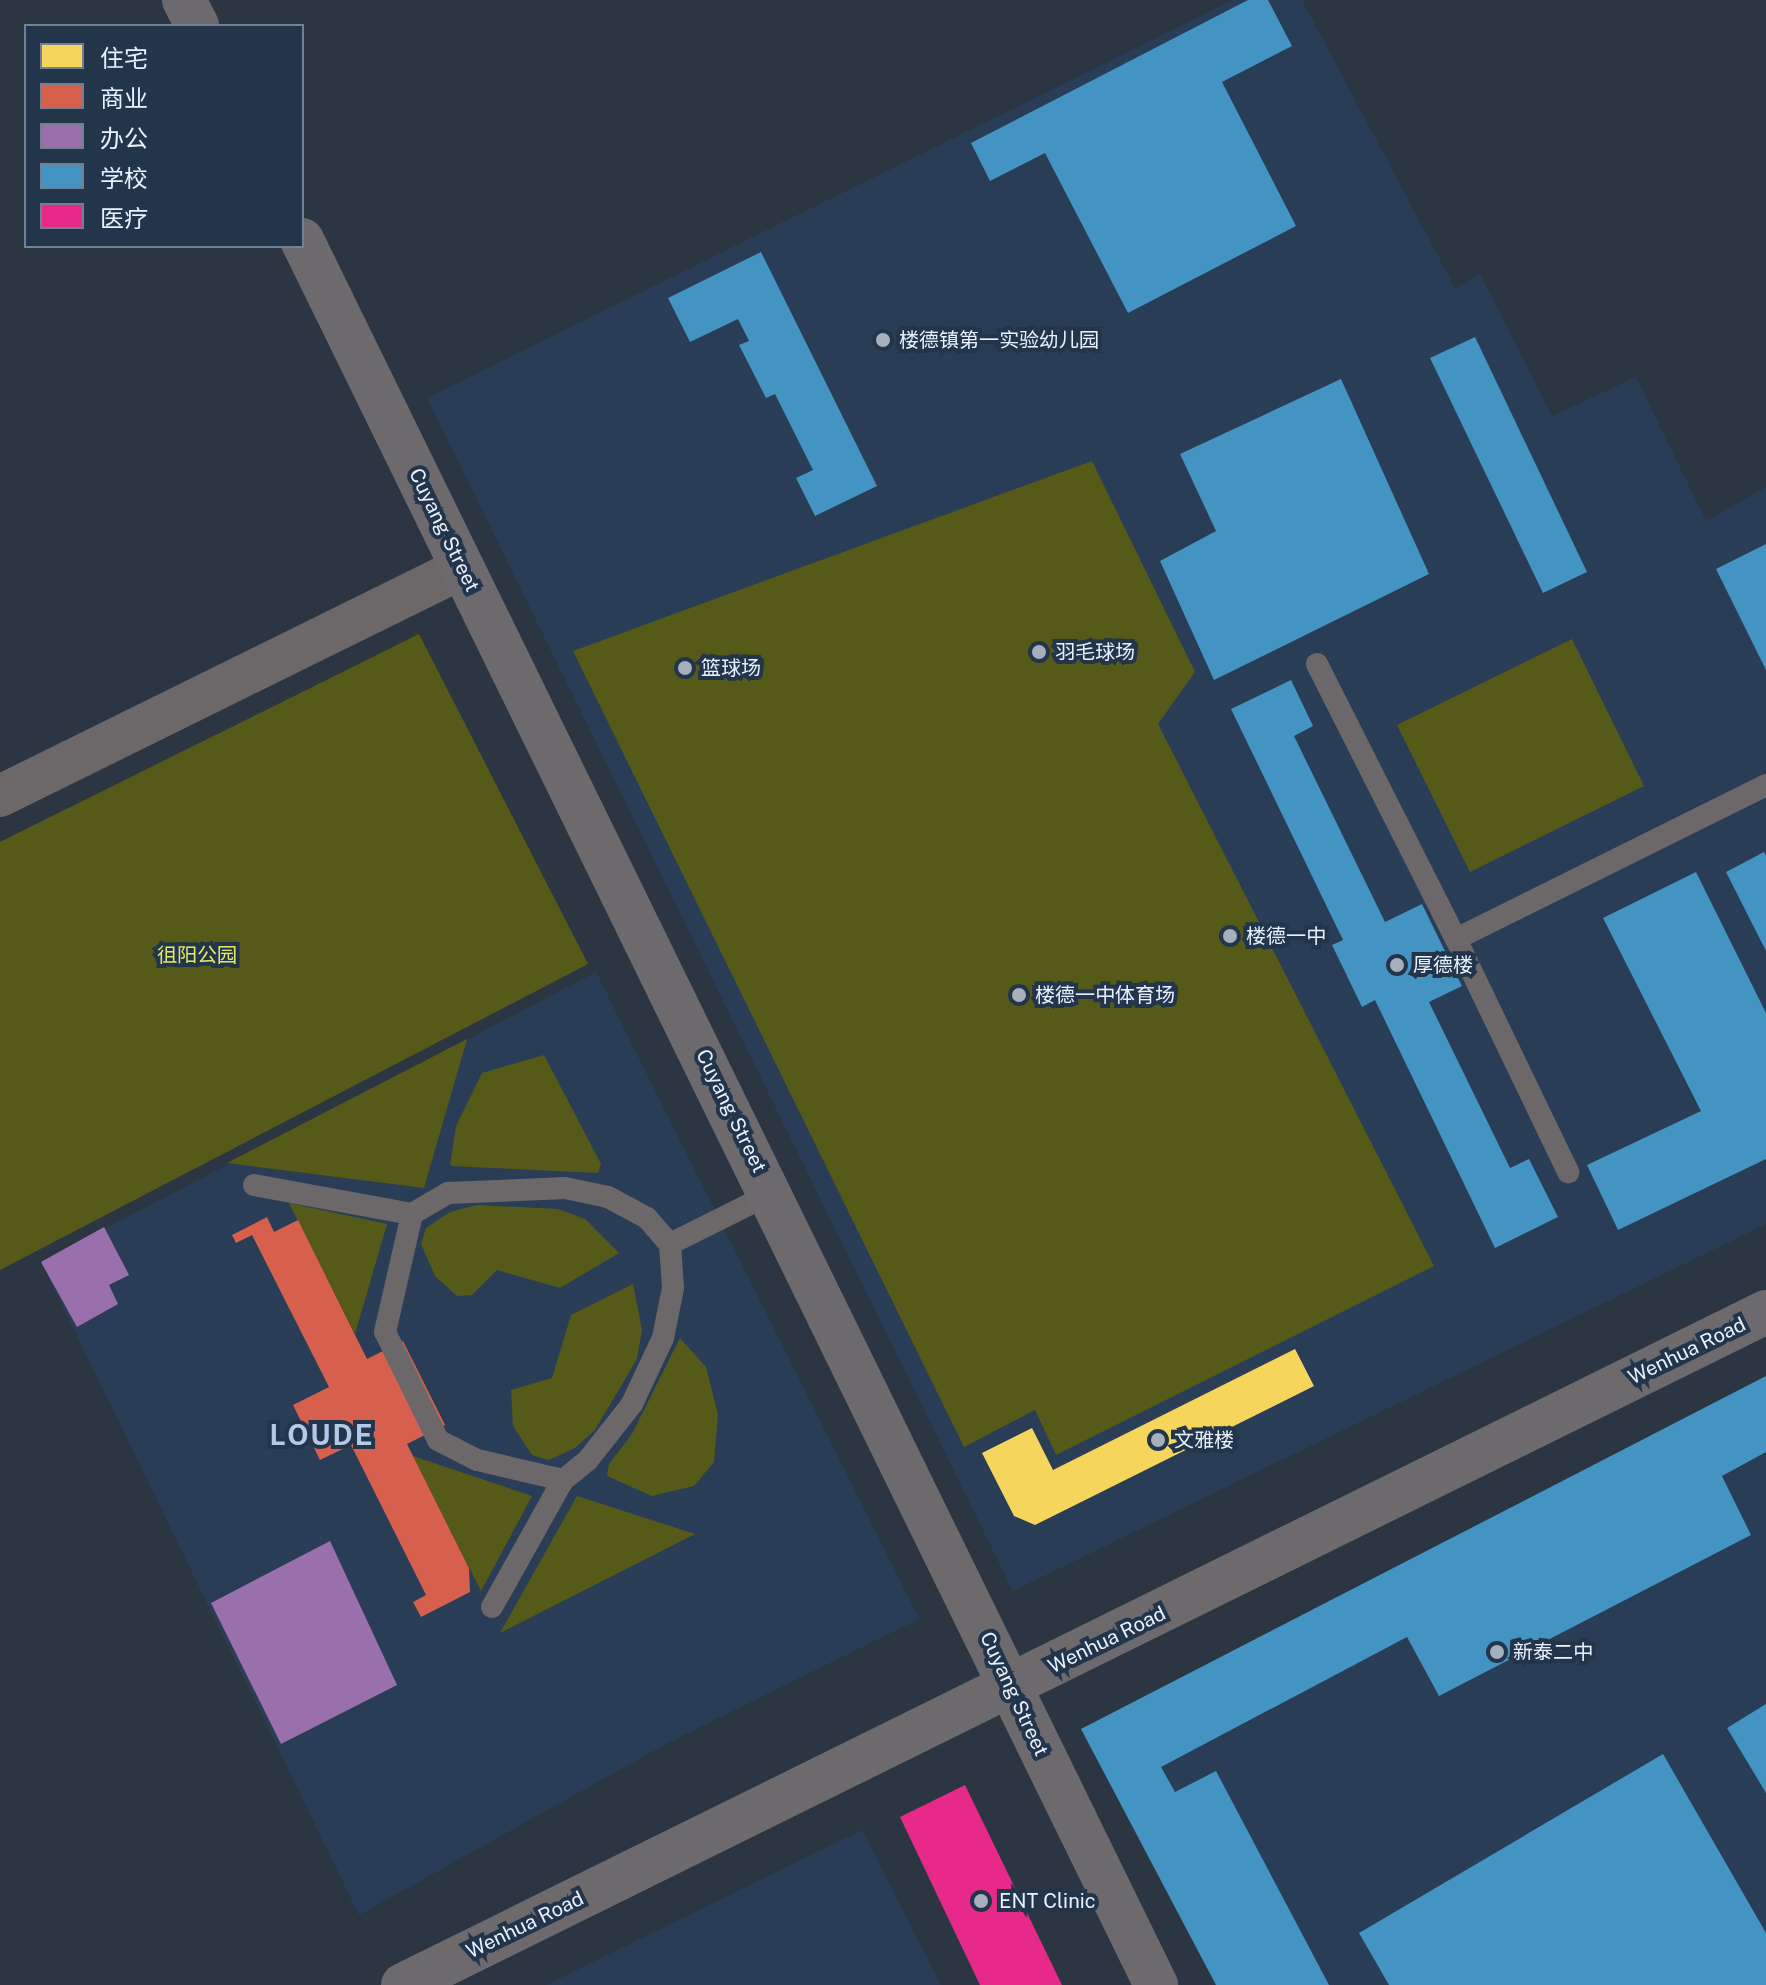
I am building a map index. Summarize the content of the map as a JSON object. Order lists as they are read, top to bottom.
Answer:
{
  "streets": {
    "street": ["Cuyang Street", "Wenhua Road"]
  },
  "crossings": [
    ["Cuyang Street", "Wenhua Road"]
  ],
  "districts": ["LOUDE"],
  "parks": ["徂阳公园"],
  "places": [
    "楼德镇第一实验幼儿园",
    "羽毛球场",
    "篮球场",
    "楼德一中",
    "厚德楼",
    "楼德一中体育场",
    "文雅楼",
    "新泰二中",
    "ENT Clinic"
  ],
  "legend": [
    "住宅",
    "商业",
    "办公",
    "学校",
    "医疗"
  ]
}
